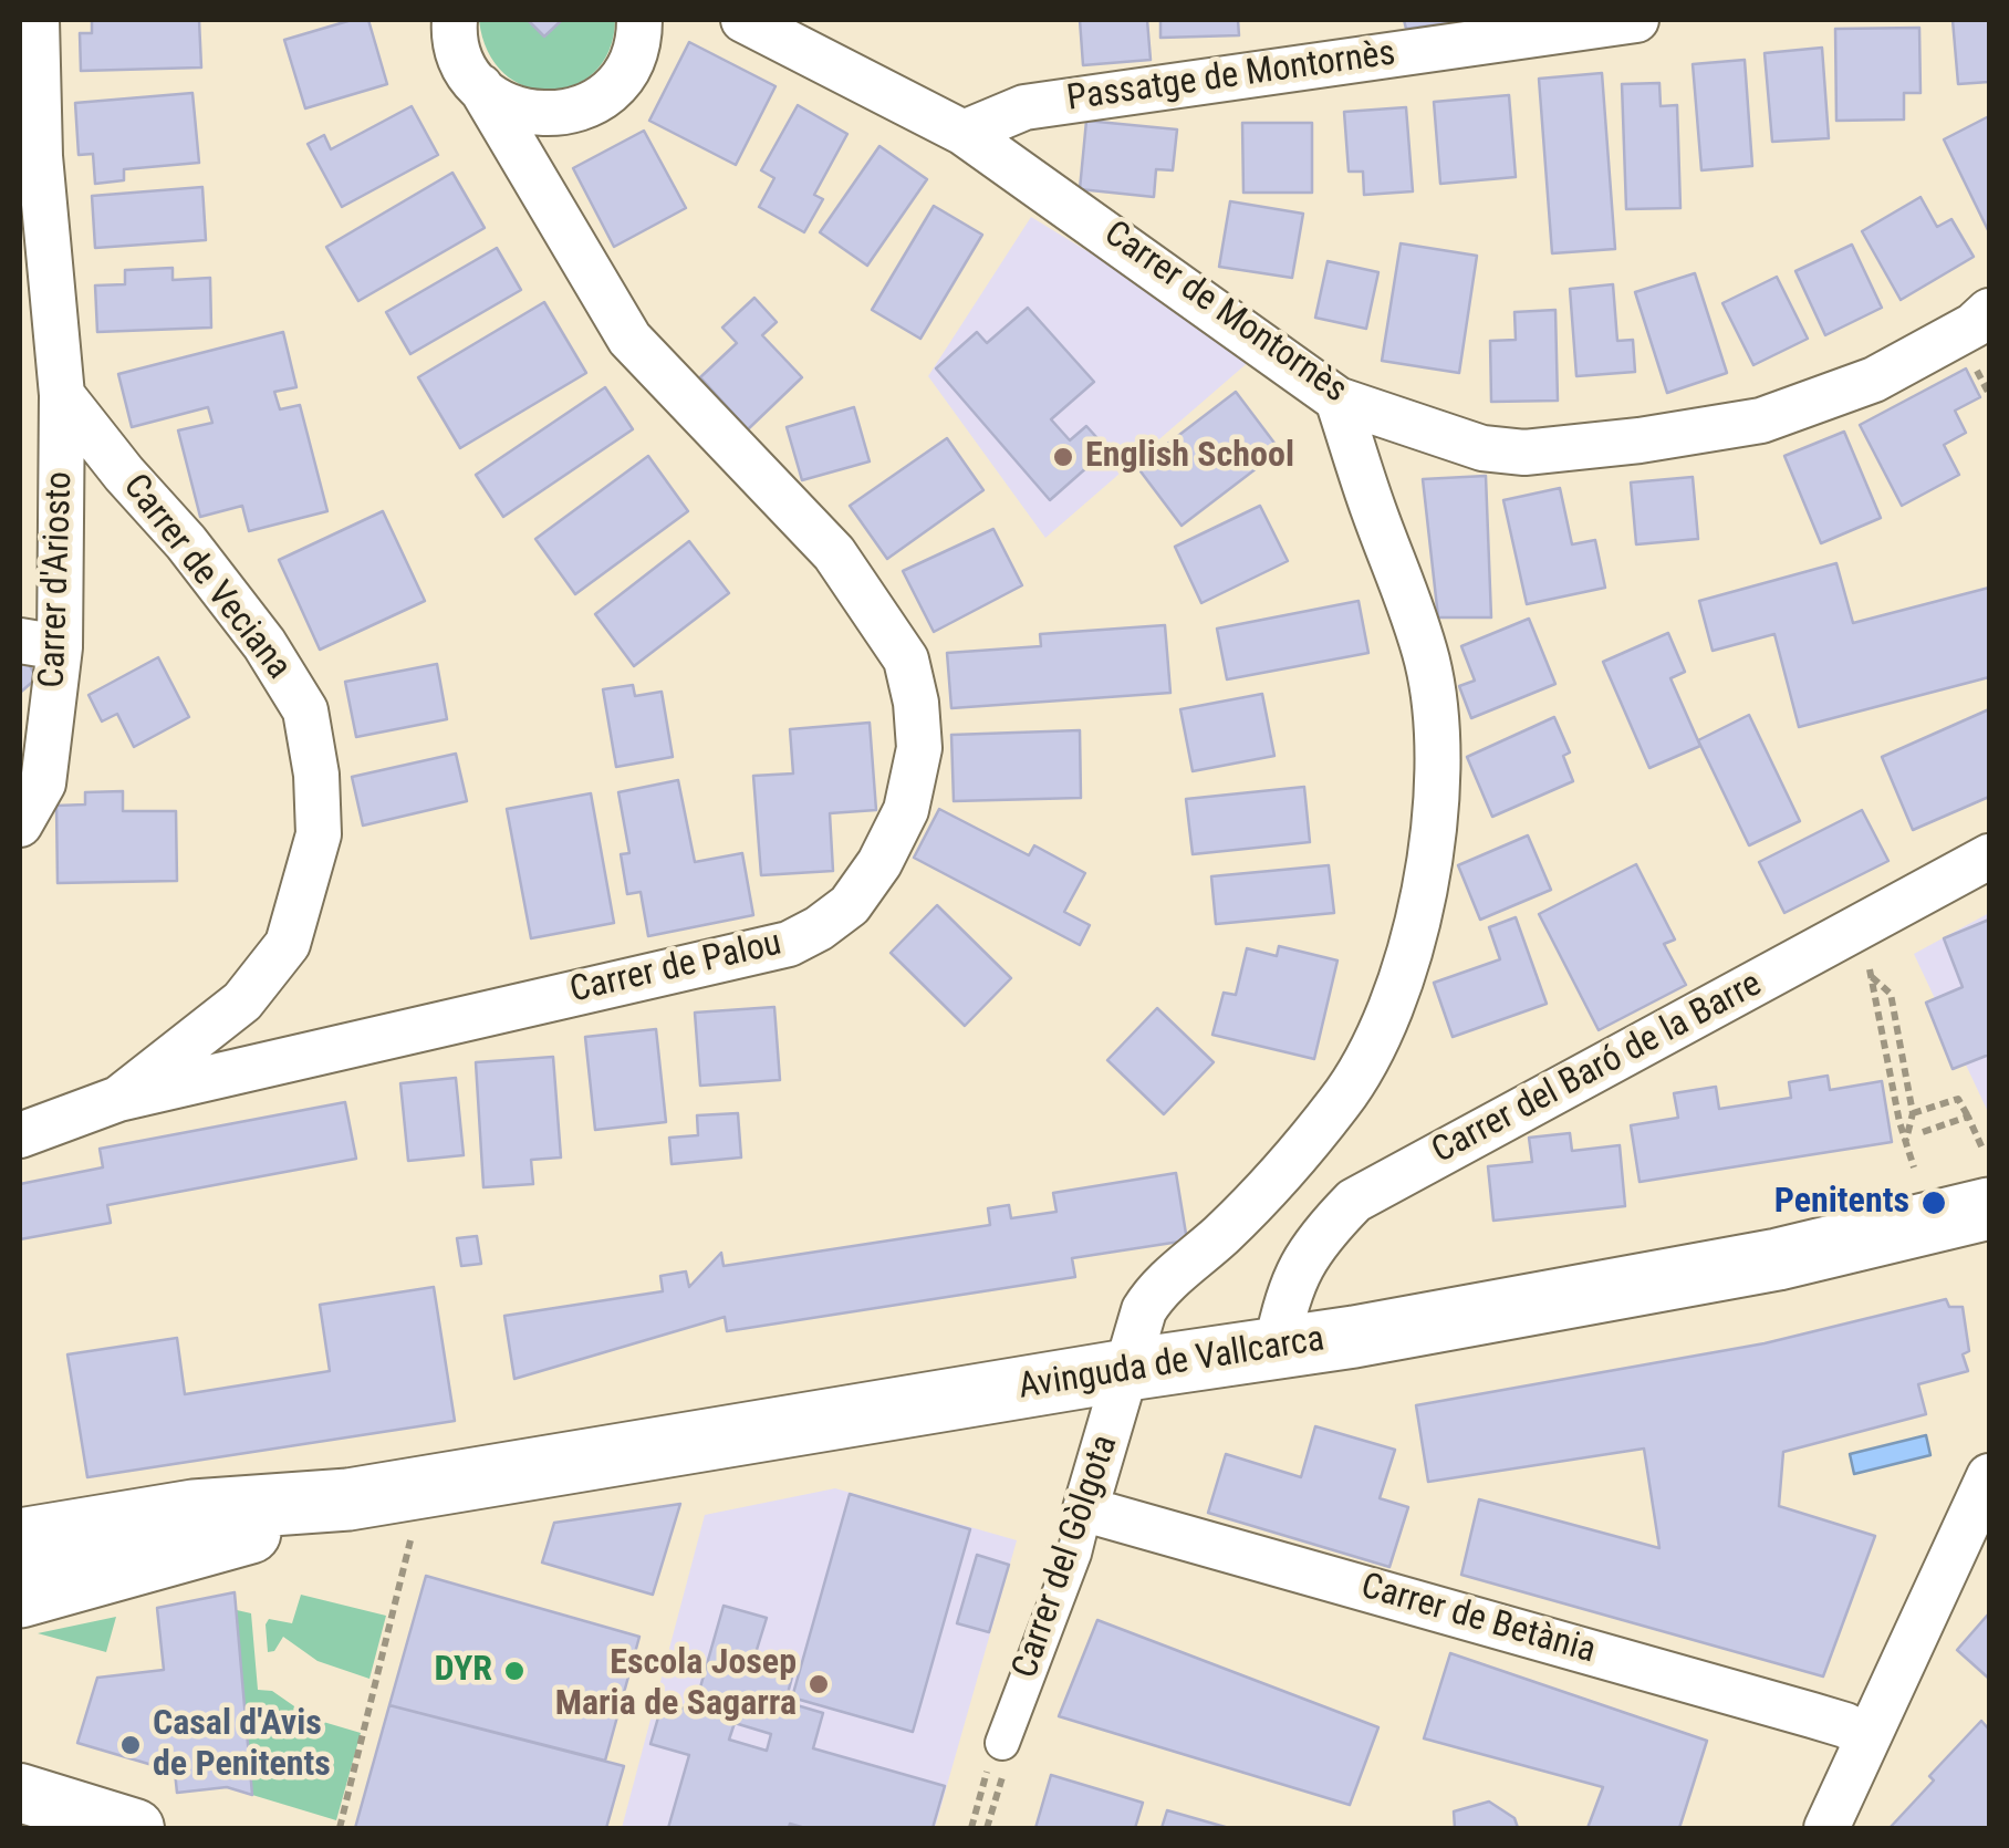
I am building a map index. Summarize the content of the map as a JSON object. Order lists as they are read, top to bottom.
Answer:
{
  "streets": {
    "main road": ["Avinguda de Vallcarca"],
    "street": [
      "Passatge de Montornès",
      "Carrer de Montornès",
      "Carrer de Veciana",
      "Carrer d'Ariosto",
      "Carrer de Palou",
      "Carrer del Baró de la Barre",
      "Carrer del Gòlgota",
      "Carrer de Betània"
    ]
  },
  "crossings": [
    ["Passatge de Montornès", "Carrer de Montornès"],
    ["Carrer de Montornès", "Carrer del Gòlgota"],
    ["Carrer de Veciana", "Carrer d'Ariosto"],
    ["Carrer de Veciana", "Carrer de Palou"],
    ["Carrer del Baró de la Barre", "Avinguda de Vallcarca"],
    ["Avinguda de Vallcarca", "Carrer del Gòlgota"],
    ["Carrer del Gòlgota", "Carrer de Betània"]
  ],
  "places": [
    "English School",
    "Penitents",
    "DYR",
    "Escola Josep Maria de Sagarra",
    "Casal d'Avis de Penitents"
  ]
}
